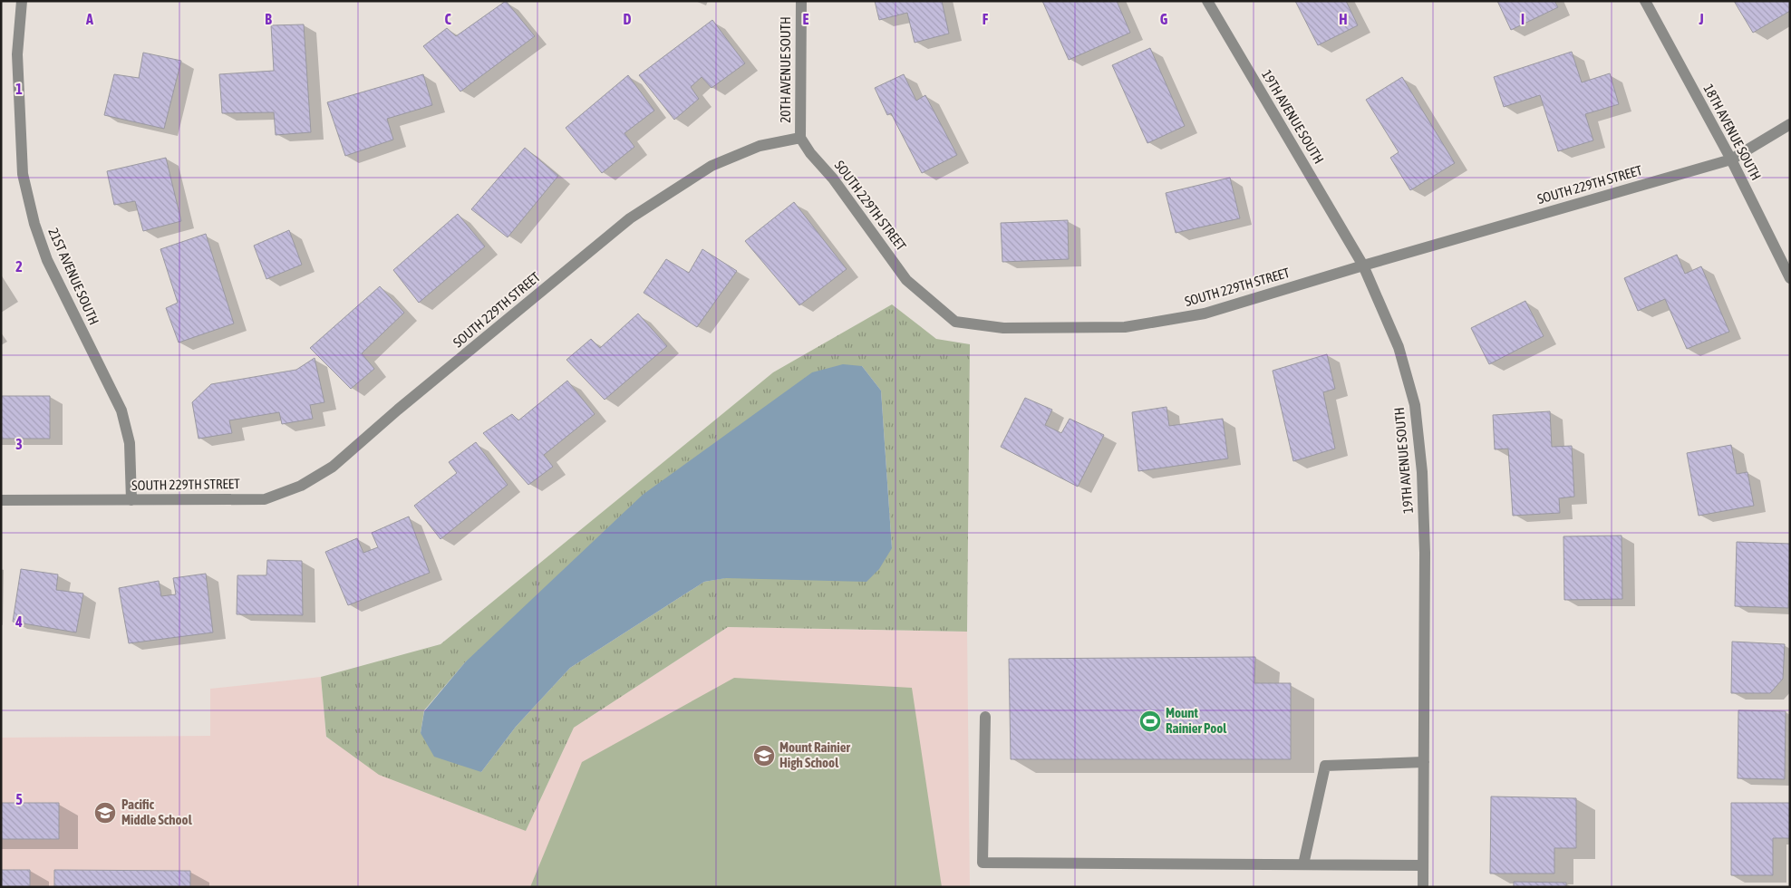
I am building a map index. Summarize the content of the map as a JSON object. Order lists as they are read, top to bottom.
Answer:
{
  "streets": {
    "street": [
      "20TH AVENUE SOUTH",
      "19TH AVENUE SOUTH",
      "18TH AVENUE SOUTH",
      "SOUTH 229TH STREET",
      "21ST AVENUE SOUTH"
    ]
  },
  "crossings": [
    ["20TH AVENUE SOUTH", "SOUTH 229TH STREET"],
    ["19TH AVENUE SOUTH", "SOUTH 229TH STREET"],
    ["18TH AVENUE SOUTH", "SOUTH 229TH STREET"],
    ["SOUTH 229TH STREET", "21ST AVENUE SOUTH"]
  ],
  "places": {
    "sports": ["Mount Rainier Pool"],
    "school or university": ["Mount Rainier High School", "Pacific Middle School"]
  },
  "grid": {
    "columns": [
      "A",
      "B",
      "C",
      "D",
      "E",
      "F",
      "G",
      "H",
      "I",
      "J"
    ],
    "rows": [
      "1",
      "2",
      "3",
      "4",
      "5"
    ]
  }
}
